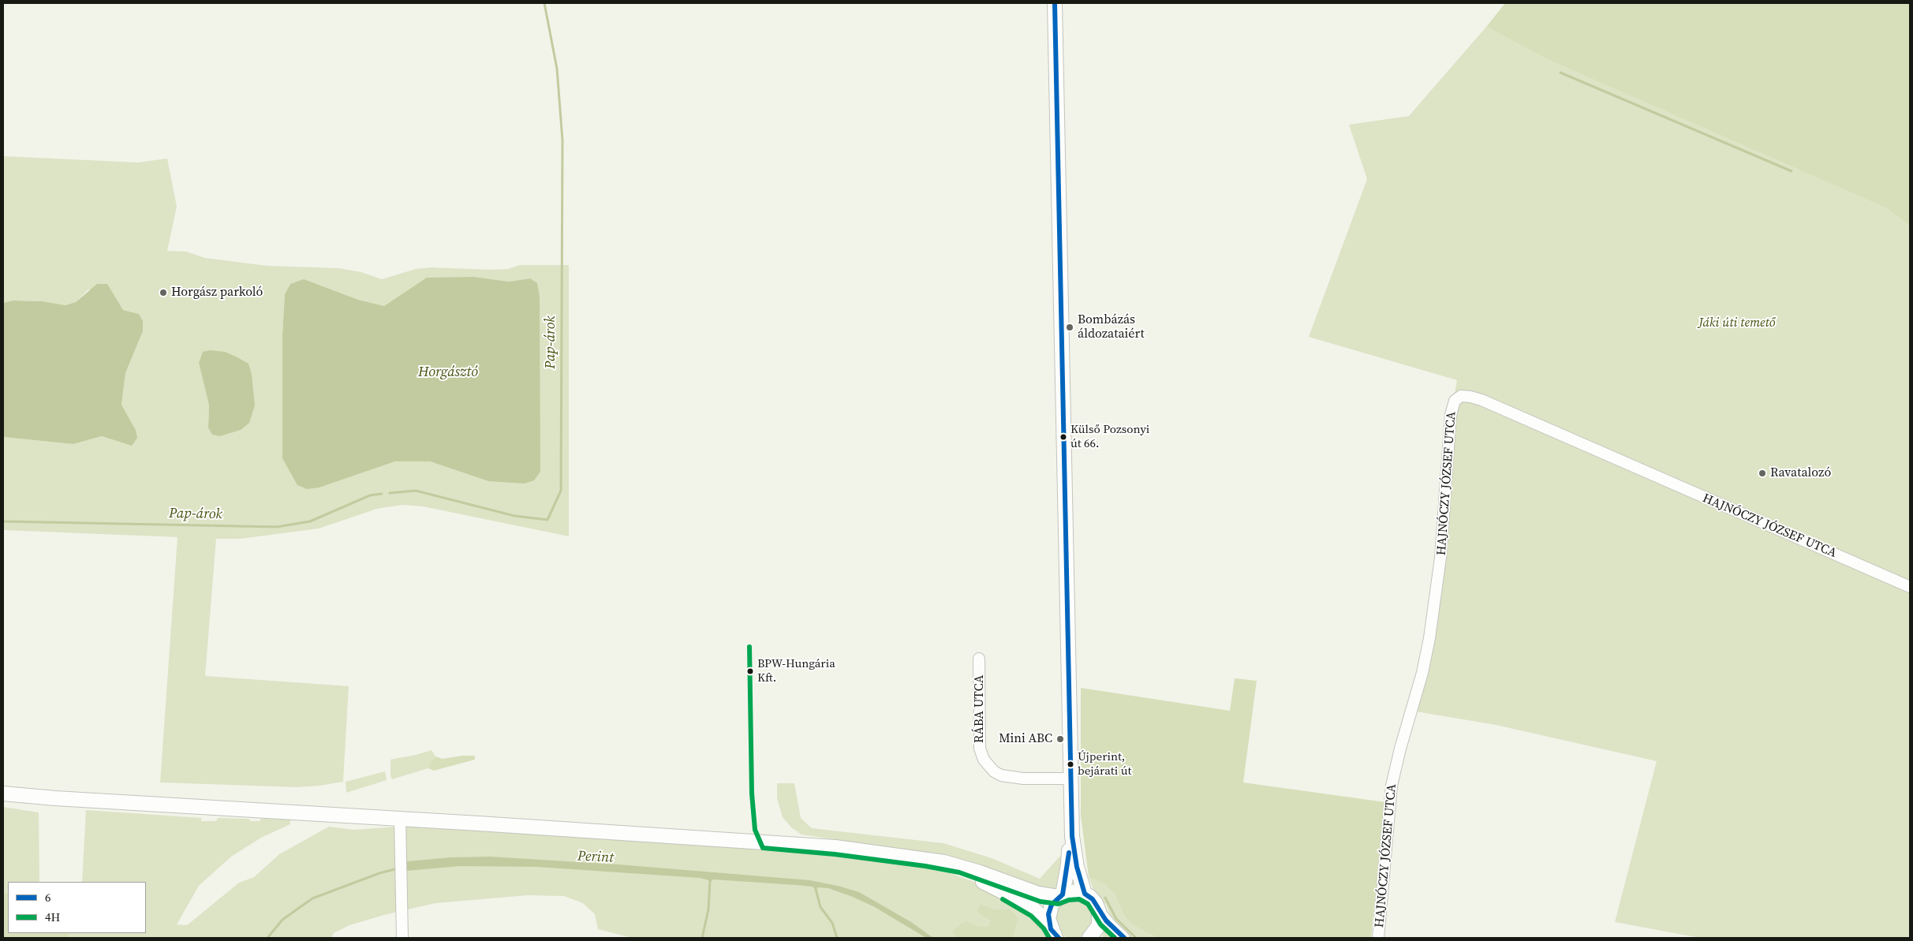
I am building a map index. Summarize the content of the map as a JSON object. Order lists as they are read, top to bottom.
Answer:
{
  "streets": {
    "street": ["HAJNÓCZY JÓZSEF UTCA", "RÁBA UTCA"]
  },
  "water": ["Pap-árok", "Horgásztó", "Perint"],
  "parks": ["Jáki úti temető"],
  "places": [
    "Horgász parkoló",
    "Bombázás áldozataiért",
    "Külső Pozsonyi út 66.",
    "Ravatalozó",
    "BPW-Hungária Kft.",
    "Mini ABC",
    "Újperint, bejárati út"
  ],
  "lines": ["transit line 6", "transit line 4H"],
  "legend": ["6", "4H"]
}
